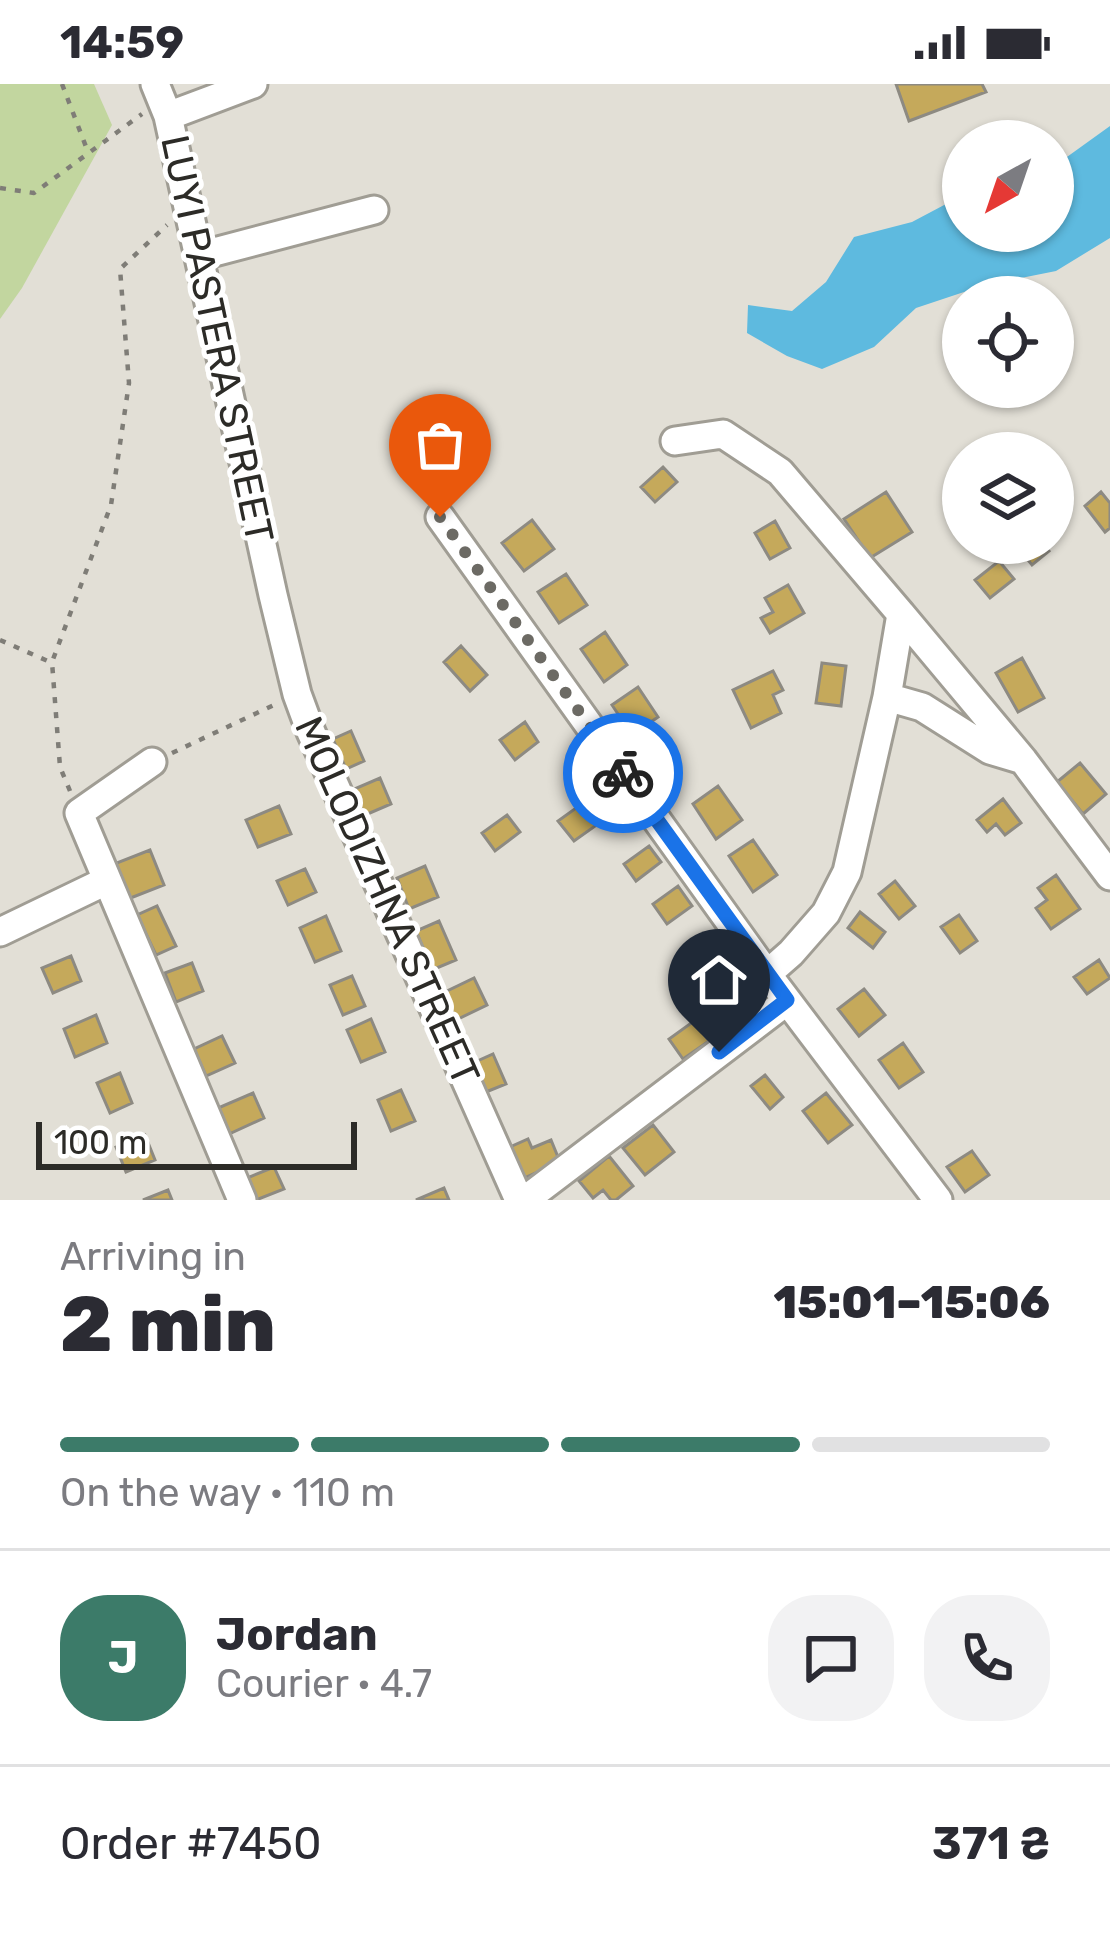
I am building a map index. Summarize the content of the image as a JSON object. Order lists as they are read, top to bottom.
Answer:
{
  "streets": {
    "street": ["LUYI PASTERA STREET", "MOLODIZHNA STREET"]
  },
  "crossings": [
    ["LUYI PASTERA STREET", "MOLODIZHNA STREET"]
  ],
  "scale_bar": "100 m",
  "north": "bottom left",
  "page": {
    "status": "14:59",
    "scale": "100 m",
    "heading": ["2 min", "Arriving in", "15:01–15:06"],
    "panel": [
      "Jordan",
      "Courier · 4.7",
      "Order #7450",
      "371 ₴"
    ],
    "bar": "On the way · 110 m",
    "round": "J"
  }
}
